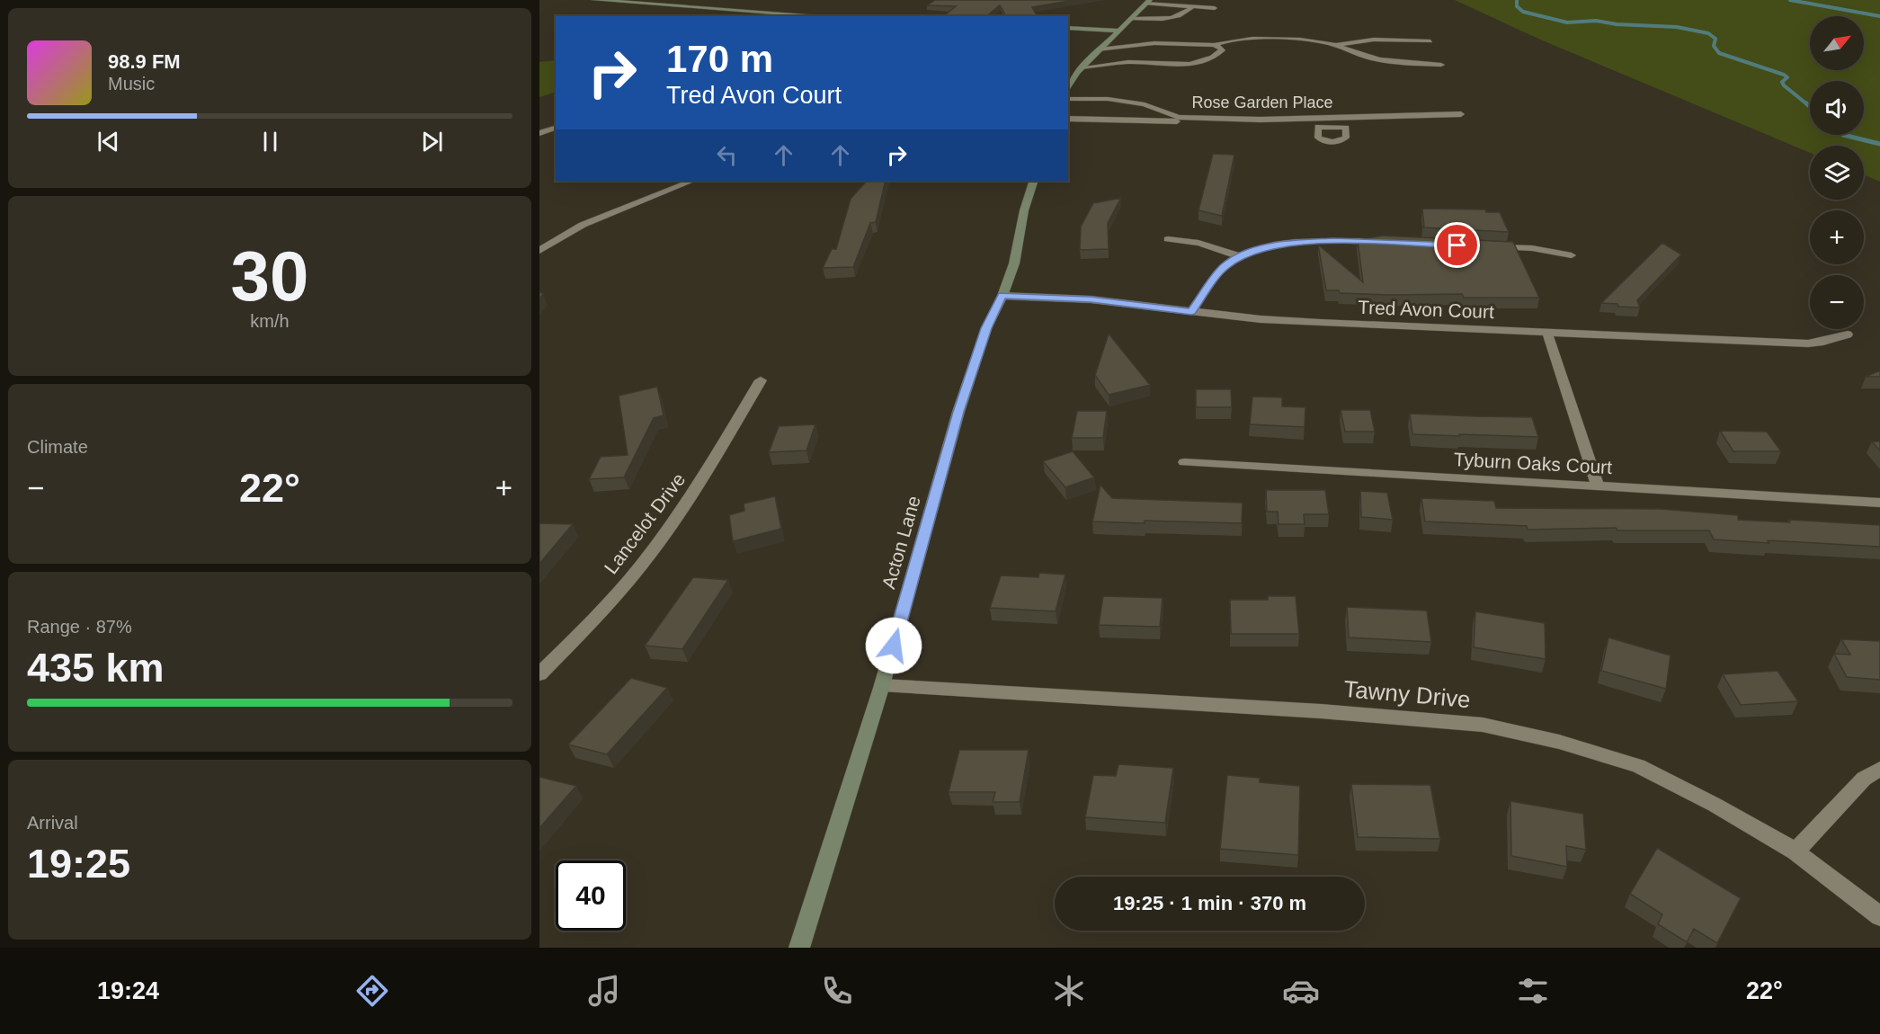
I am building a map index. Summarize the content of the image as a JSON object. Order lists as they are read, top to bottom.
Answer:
{
  "streets": {
    "street": [
      "Rose Garden Place",
      "Tred Avon Court",
      "Tyburn Oaks Court",
      "Lancelot Drive",
      "Acton Lane",
      "Tawny Drive"
    ]
  },
  "crossings": [
    ["Tred Avon Court", "Acton Lane"],
    ["Acton Lane", "Tawny Drive"]
  ],
  "north": "top right",
  "page": {
    "map_buttons": ["+", "−"],
    "turn": ["170 m", "Tred Avon Court"],
    "song": ["98.9 FM", "Music"],
    "tile": [
      ["30", "km/h"],
      "Climate",
      ["Range · 87%", "435 km"],
      ["Arrival", "19:25"]
    ],
    "heat": ["−", "22°", "+"],
    "limit": "40",
    "trip": "19:25 · 1 min · 370 m",
    "tabs": ["19:24", "22°"]
  }
}
